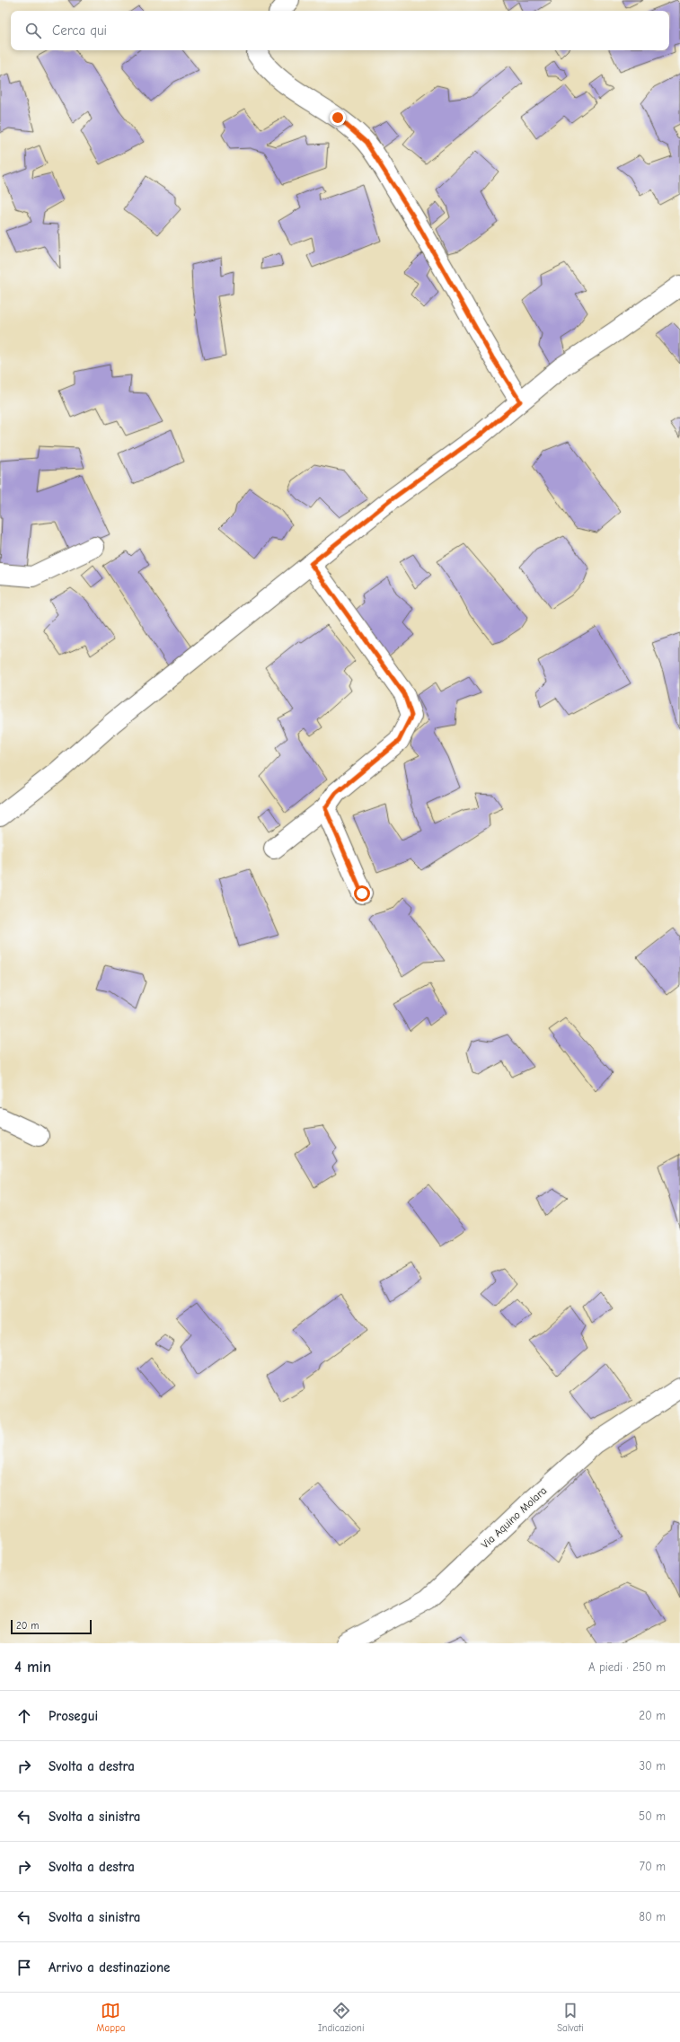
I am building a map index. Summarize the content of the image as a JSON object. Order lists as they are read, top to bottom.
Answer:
{
  "streets": {
    "street": ["Via Aquino Molara"]
  },
  "scale_bar": "20 m",
  "page": {
    "search": "Cerca qui",
    "scale": "20 m",
    "heading": ["4 min", "A piedi · 250 m"],
    "list": [
      ["Prosegui", "20 m"],
      ["Svolta a destra", "30 m"],
      ["Svolta a sinistra", "50 m"],
      ["Svolta a destra", "70 m"],
      ["Svolta a sinistra", "80 m"],
      "Arrivo a destinazione"
    ],
    "nav": ["Mappa", "Indicazioni", "Salvati"]
  }
}
